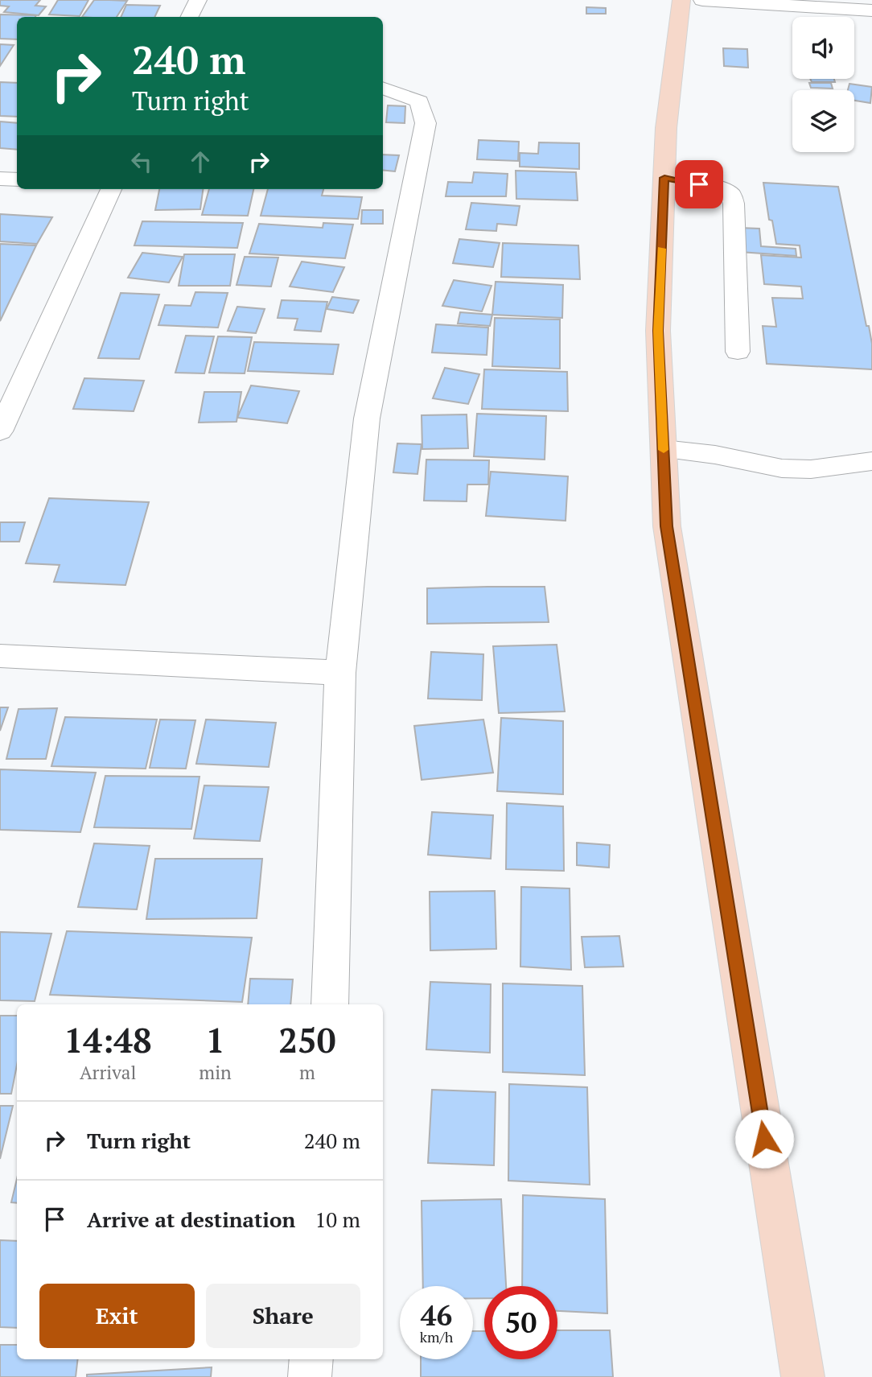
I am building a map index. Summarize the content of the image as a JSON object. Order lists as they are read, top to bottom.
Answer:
{
  "page": {
    "turn": ["240 m", "Turn right"],
    "eta": [
      "14:48",
      "Arrival",
      "1",
      "min",
      "250",
      "m"
    ],
    "list": [
      {
        "name": "Turn right",
        "value": "240 m"
      },
      {
        "name": "Arrive at destination",
        "value": "10 m"
      }
    ],
    "buttons": ["Exit", "Share"],
    "speed": "46 km/h",
    "limit": "50"
  }
}
